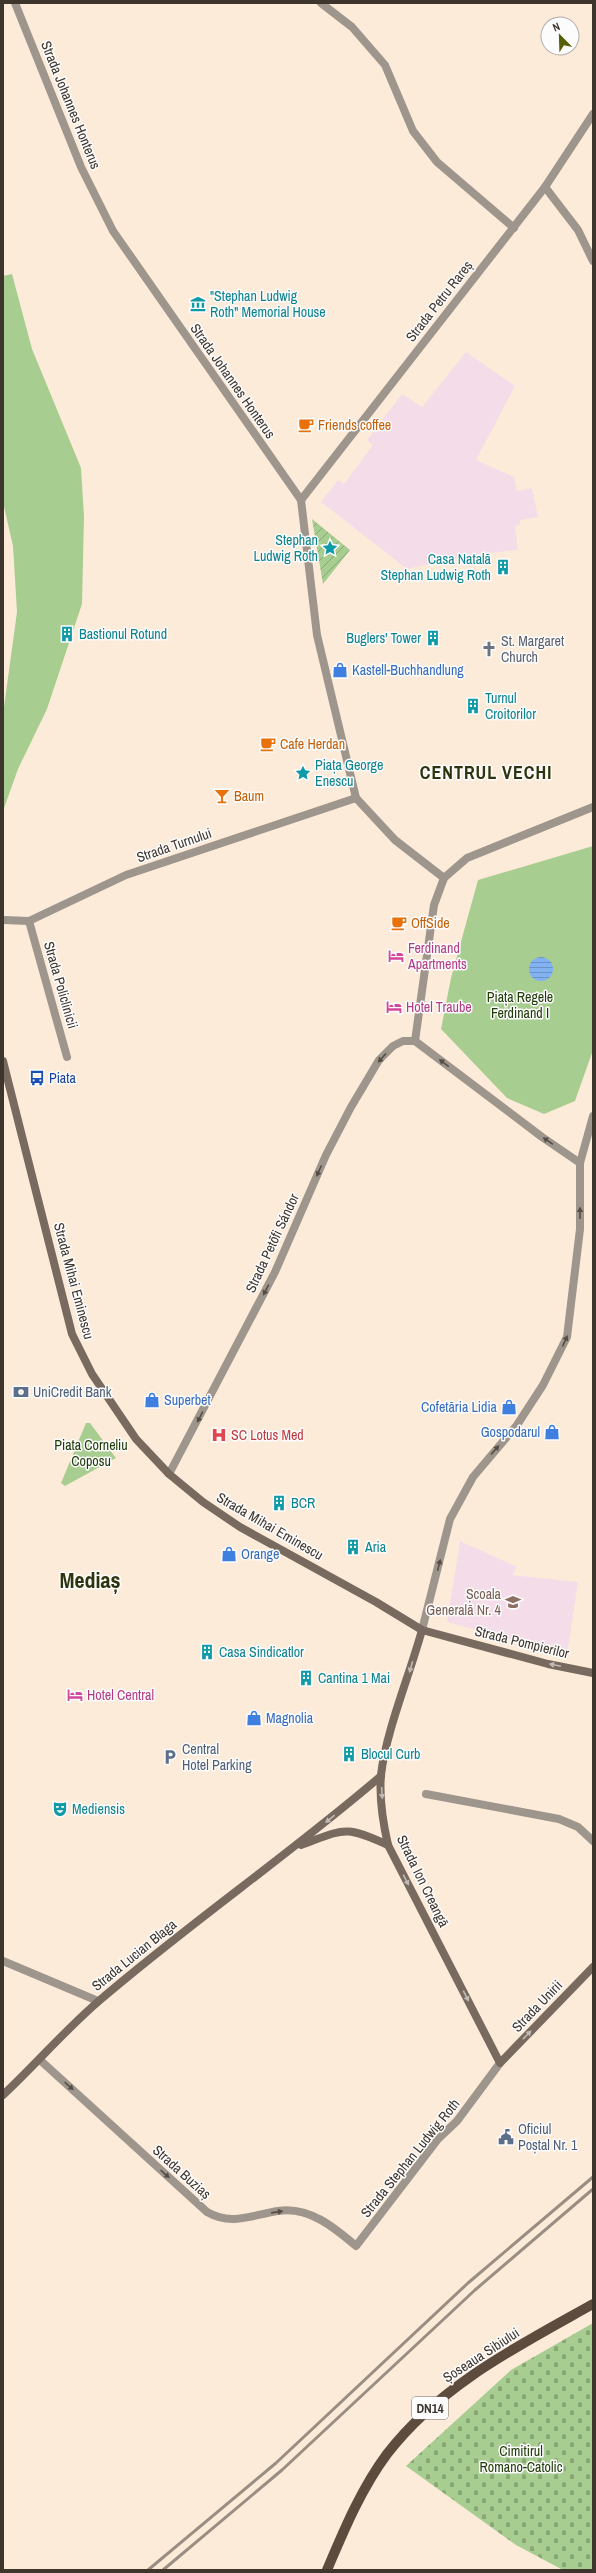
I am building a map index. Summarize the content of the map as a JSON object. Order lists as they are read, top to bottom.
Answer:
{
  "streets": {
    "main road": ["Șoseaua Sibiului", "DN14"],
    "street": [
      "Strada Johannes Honterus",
      "Strada Petru Rareș",
      "Strada Turnului",
      "Strada Policlinicii",
      "Strada Petőfi Sándor",
      "Strada Mihai Eminescu",
      "Strada Pompierilor",
      "Strada Ion Creangă",
      "Strada Lucian Blaga",
      "Strada Unirii",
      "Strada Stephan Ludwig Roth",
      "Strada Buziaș"
    ]
  },
  "crossings": [
    ["Strada Johannes Honterus", "Strada Petru Rareș"],
    ["Strada Johannes Honterus", "Strada Turnului"],
    ["Strada Turnului", "Strada Policlinicii"],
    ["Strada Petőfi Sándor", "Strada Mihai Eminescu"],
    ["Strada Mihai Eminescu", "Strada Pompierilor"],
    ["Strada Mihai Eminescu", "Strada Ion Creangă"],
    ["Strada Pompierilor", "Strada Ion Creangă"],
    ["Strada Ion Creangă", "Strada Lucian Blaga"],
    ["Strada Ion Creangă", "Strada Unirii"],
    ["Strada Ion Creangă", "Strada Stephan Ludwig Roth"],
    ["Strada Lucian Blaga", "Strada Buziaș"],
    ["Strada Unirii", "Strada Stephan Ludwig Roth"],
    ["Strada Stephan Ludwig Roth", "Strada Buziaș"]
  ],
  "one_way": [
    "Strada Petőfi Sándor",
    "Strada Pompierilor",
    "Strada Ion Creangă",
    "Strada Unirii",
    "Strada Buziaș"
  ],
  "districts": ["CENTRUL VECHI", "Mediaș"],
  "parks": ["Piața Regele Ferdinand I", "Piata Corneliu Coposu", "Cimitirul Romano-Catolic"],
  "places": {
    "museum": ["\"Stephan Ludwig Roth\" Memorial House"],
    "cafe": ["Friends coffee", "Cafe Herdan", "OffSide"],
    "place": ["Stephan Ludwig Roth", "Piața George Enescu"],
    "building": [
      "Casa Natală Stephan Ludwig Roth",
      "Bastionul Rotund",
      "Buglers' Tower",
      "Turnul Croitorilor",
      "BCR",
      "Aria",
      "Casa Sindicatlor",
      "Cantina 1 Mai",
      "Blocul Curb"
    ],
    "church": ["St. Margaret Church"],
    "shop": [
      "Kastell-Buchhandlung",
      "Superbet",
      "Cofetăria Lidia",
      "Gospodarul",
      "Orange",
      "Magnolia"
    ],
    "bar": ["Baum"],
    "hotel": ["Ferdinand Apartments", "Hotel Traube", "Hotel Central"],
    "bus stop": ["Piata"],
    "bank": ["UniCredit Bank"],
    "hospital": ["SC Lotus Med"],
    "school or university": ["Școala Generală Nr. 4"],
    "parking": ["Central Hotel Parking"],
    "theatre": ["Mediensis"],
    "public building": ["Oficiul Poștal Nr. 1"]
  },
  "north": "top left"
}
